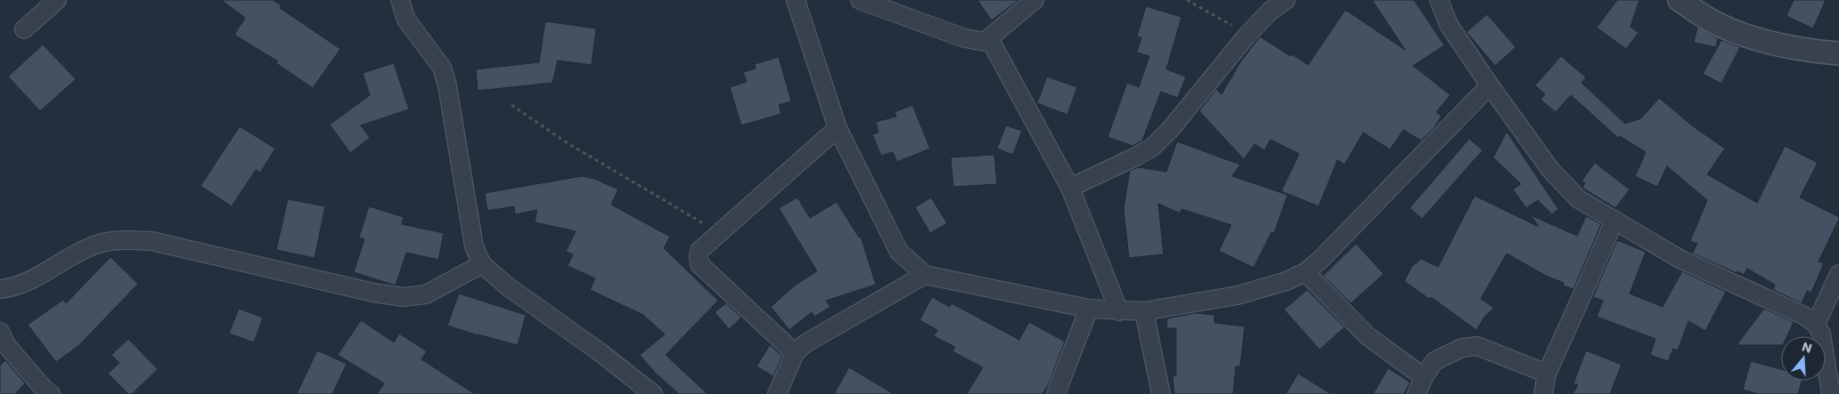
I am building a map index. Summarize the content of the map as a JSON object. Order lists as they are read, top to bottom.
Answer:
{
  "north": "top"
}
